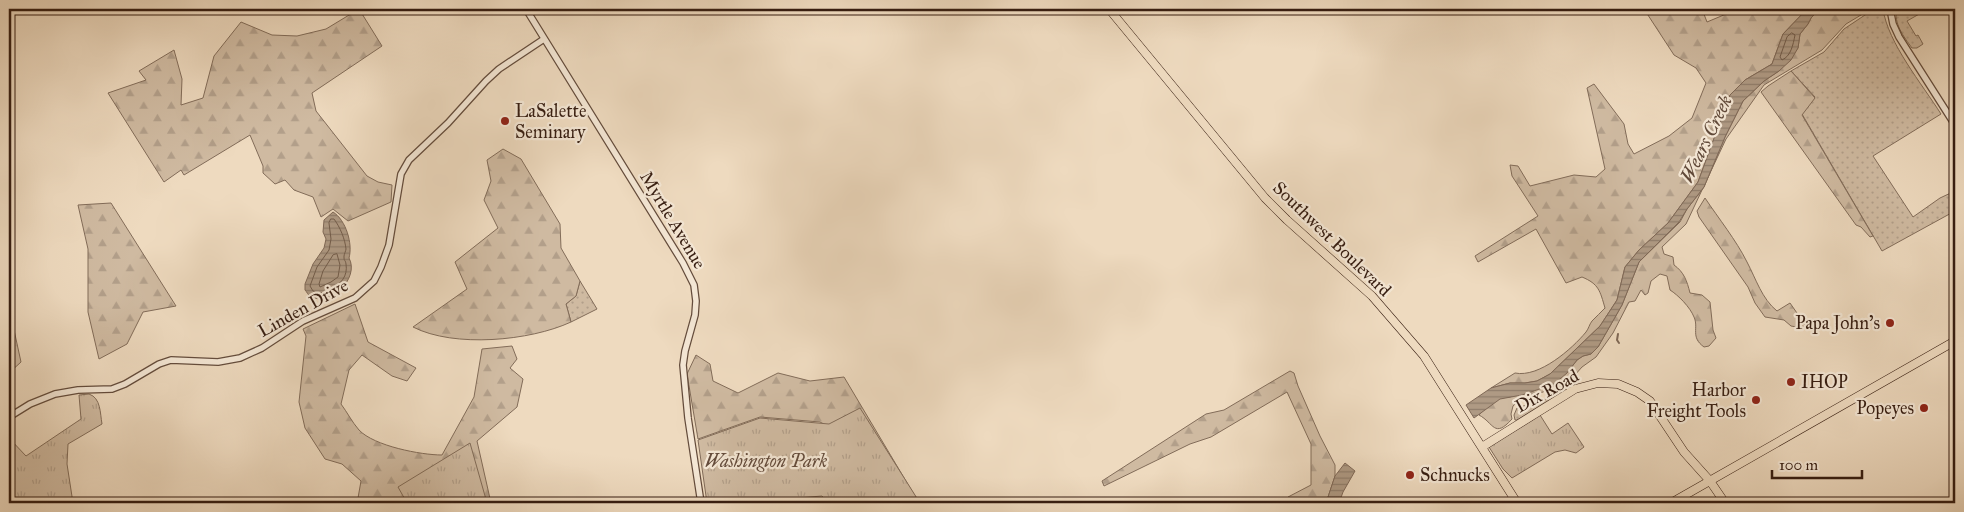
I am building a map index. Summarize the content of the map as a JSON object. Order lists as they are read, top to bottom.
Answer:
{
  "streets": {
    "main road": ["Southwest Boulevard", "Dix Road"],
    "street": ["Myrtle Avenue", "Linden Drive"]
  },
  "crossings": [
    ["Myrtle Avenue", "Linden Drive"],
    ["Southwest Boulevard", "Dix Road"]
  ],
  "water": ["Wears Creek"],
  "parks": ["Washington Park"],
  "places": [
    "LaSalette Seminary",
    "Papa John's",
    "IHOP",
    "Harbor Freight Tools",
    "Popeyes",
    "Schnucks"
  ],
  "scale_bar": "100 m"
}
